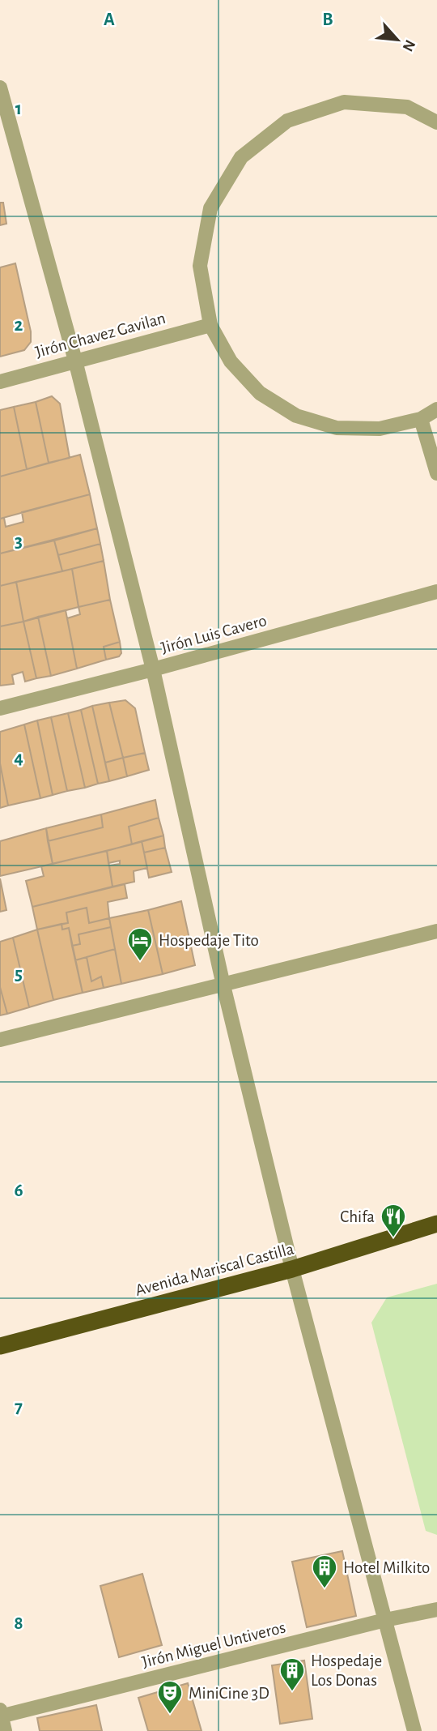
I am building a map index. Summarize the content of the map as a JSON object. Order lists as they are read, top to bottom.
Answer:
{
  "streets": {
    "highway": ["Avenida Mariscal Castilla"],
    "street": ["Jirón Chavez Gavilan", "Jirón Luis Cavero", "Jirón Miguel Untiveros"]
  },
  "places": {
    "hotel": ["Hospedaje Tito"],
    "restaurant": ["Chifa"],
    "building": ["Hotel Milkito", "Hospedaje Los Donas"],
    "theatre": ["MiniCine 3D"]
  },
  "north": "bottom right",
  "grid": {
    "columns": ["A", "B"],
    "rows": [
      "1",
      "2",
      "3",
      "4",
      "5",
      "6",
      "7",
      "8"
    ]
  }
}
